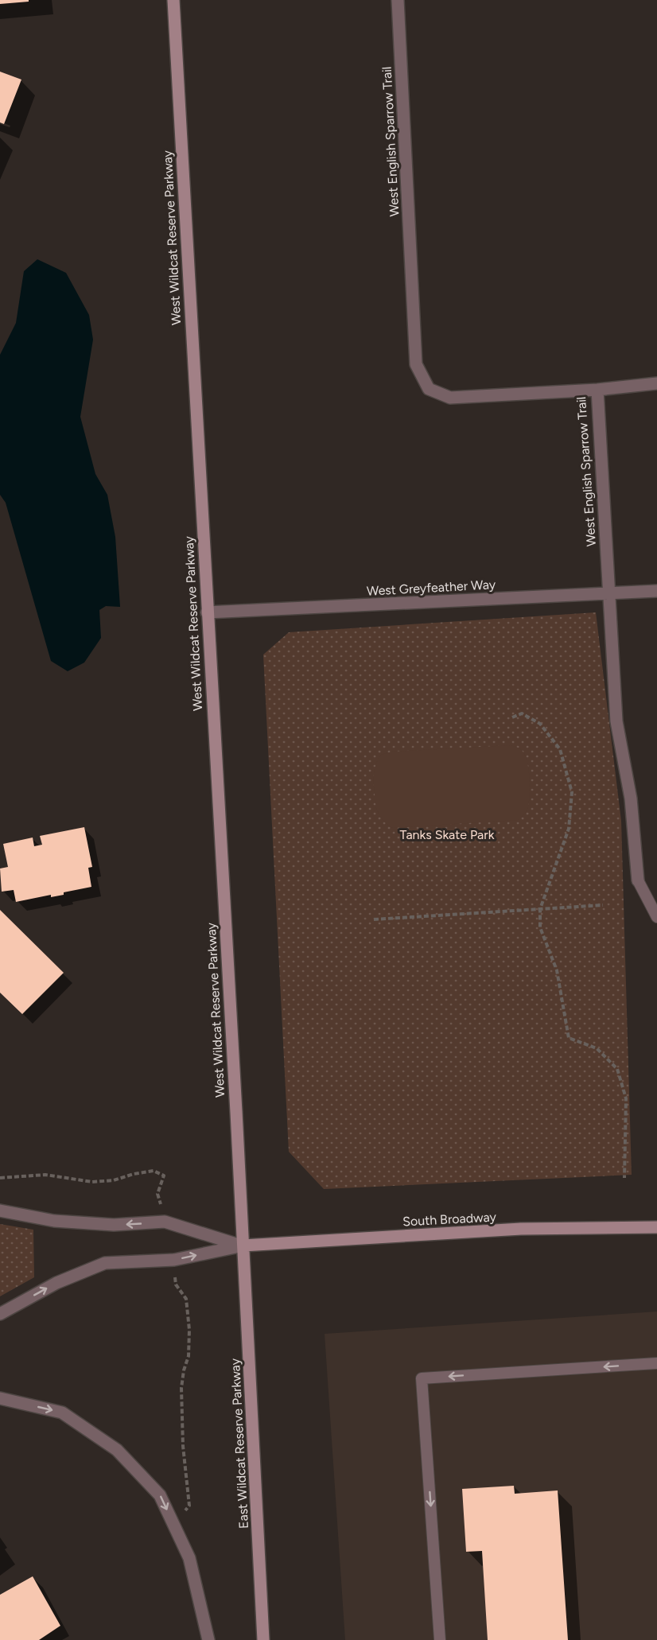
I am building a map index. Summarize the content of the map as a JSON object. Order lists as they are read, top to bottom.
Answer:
{
  "streets": {
    "main road": ["West Wildcat Reserve Parkway", "South Broadway", "East Wildcat Reserve Parkway"],
    "street": ["West English Sparrow Trail", "West Greyfeather Way"]
  },
  "crossings": [
    ["West English Sparrow Trail", "West Greyfeather Way"],
    ["West Wildcat Reserve Parkway", "West Greyfeather Way"],
    ["West Wildcat Reserve Parkway", "South Broadway"],
    ["West Wildcat Reserve Parkway", "East Wildcat Reserve Parkway"],
    ["South Broadway", "East Wildcat Reserve Parkway"]
  ],
  "parks": ["Tanks Skate Park"]
}
